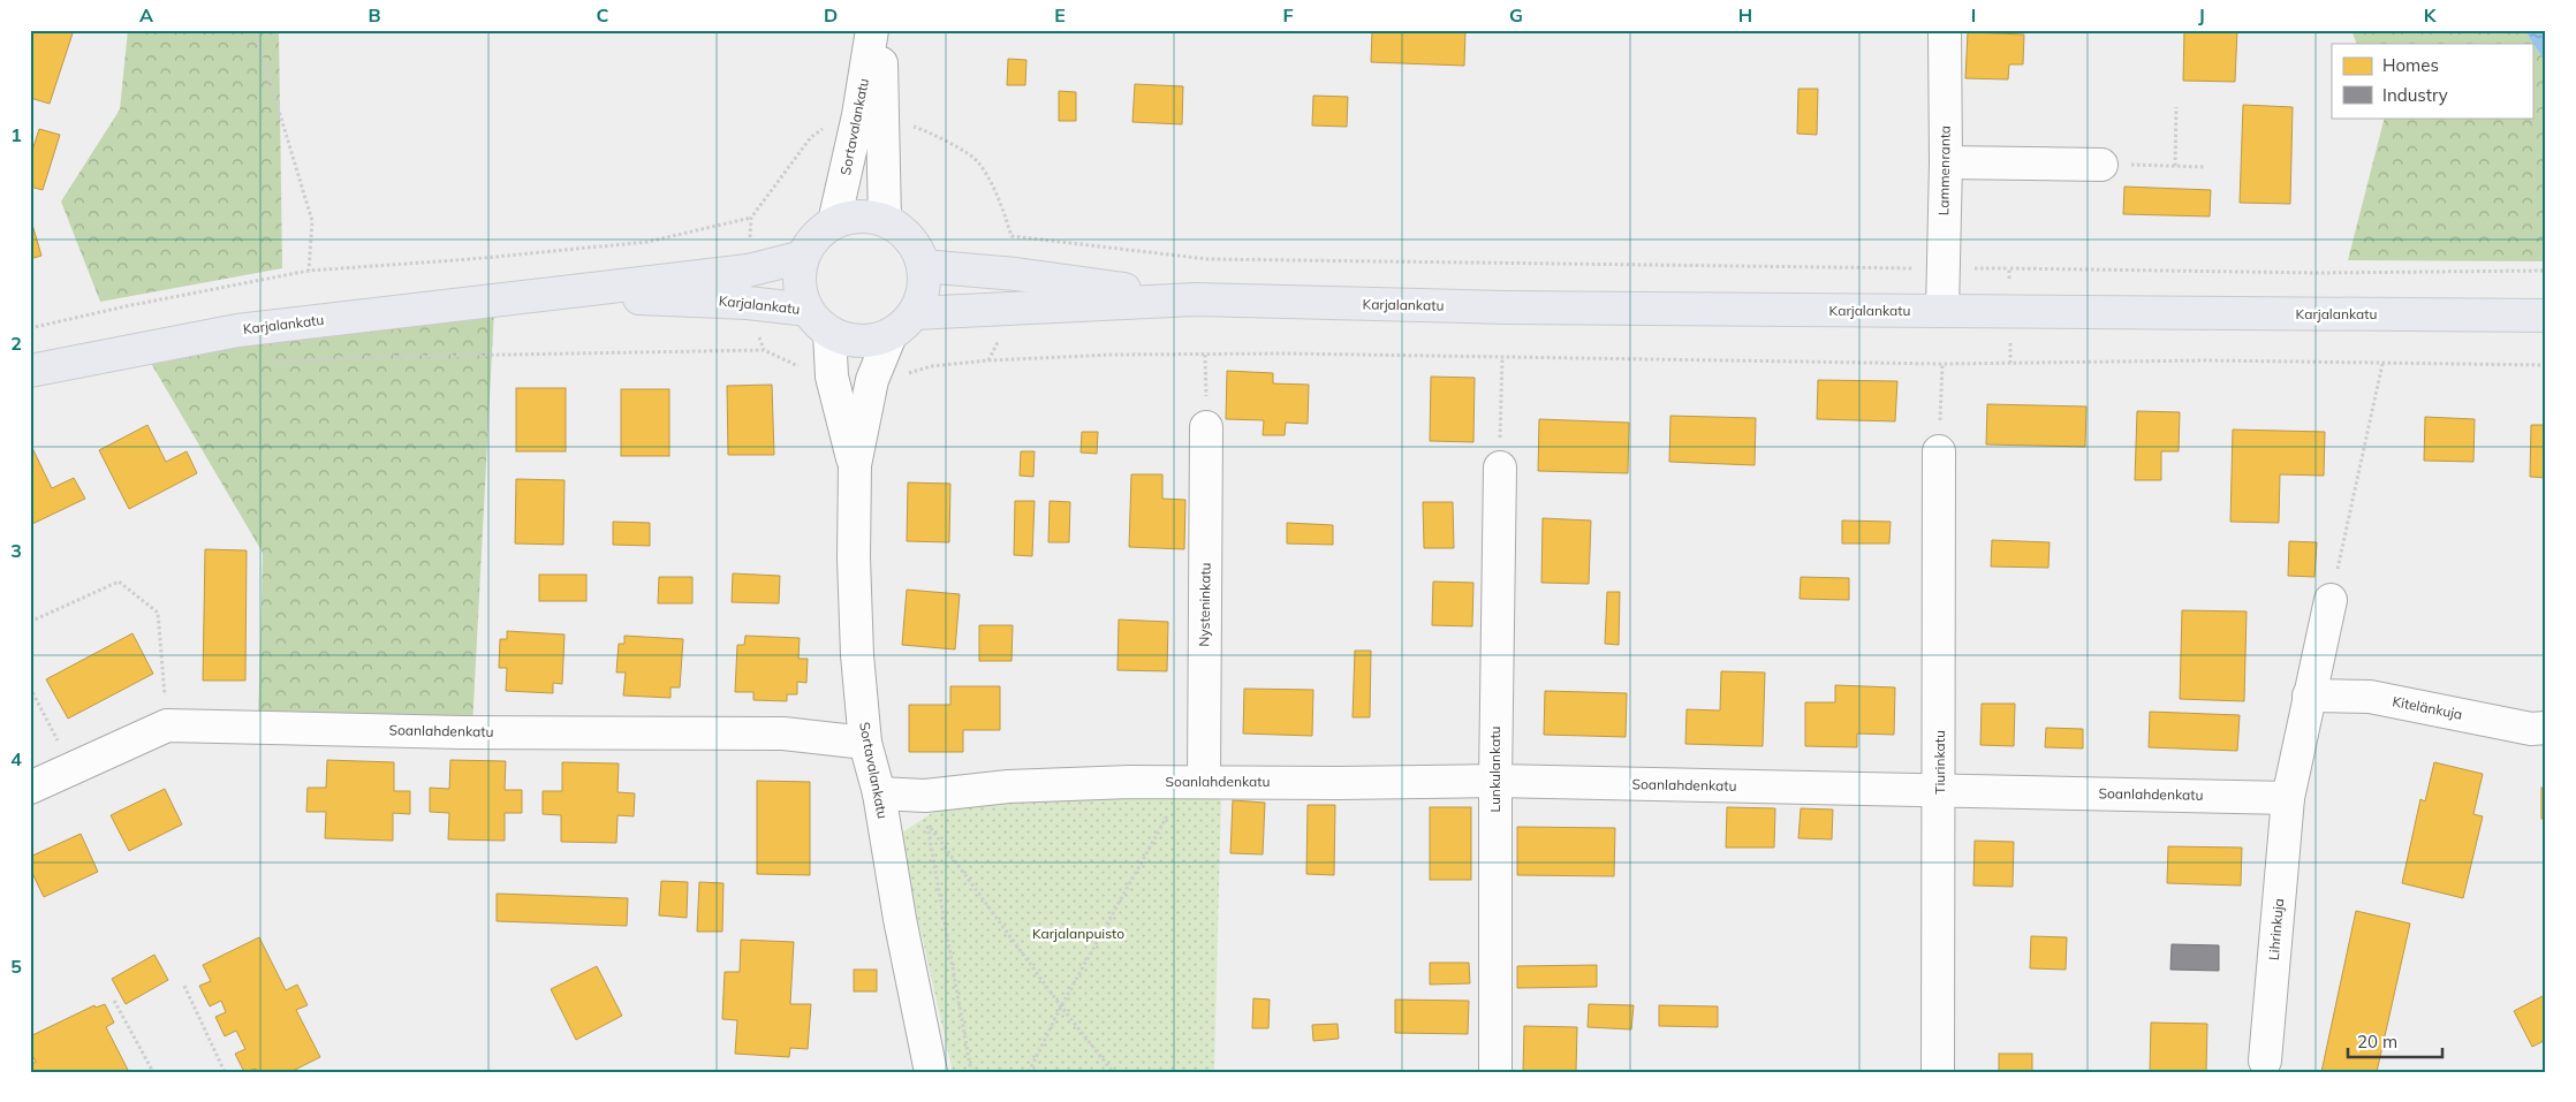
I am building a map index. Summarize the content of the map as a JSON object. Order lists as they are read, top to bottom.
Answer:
{
  "streets": {
    "main road": ["Karjalankatu"],
    "street": [
      "Sortavalankatu",
      "Lammenranta",
      "Nysteninkatu",
      "Kitelänkuja",
      "Soanlahdenkatu",
      "Tiurinkatu",
      "Lunkulankatu",
      "Lihrinkuja"
    ]
  },
  "crossings": [
    ["Sortavalankatu", "Karjalankatu"],
    ["Sortavalankatu", "Soanlahdenkatu"],
    ["Lammenranta", "Karjalankatu"],
    ["Nysteninkatu", "Soanlahdenkatu"],
    ["Soanlahdenkatu", "Tiurinkatu"],
    ["Soanlahdenkatu", "Lunkulankatu"],
    ["Soanlahdenkatu", "Lihrinkuja"]
  ],
  "parks": ["Karjalanpuisto"],
  "legend": ["Homes", "Industry"],
  "scale_bar": "20 m",
  "grid": {
    "columns": [
      "A",
      "B",
      "C",
      "D",
      "E",
      "F",
      "G",
      "H",
      "I",
      "J",
      "K"
    ],
    "rows": [
      "1",
      "2",
      "3",
      "4",
      "5"
    ]
  }
}
